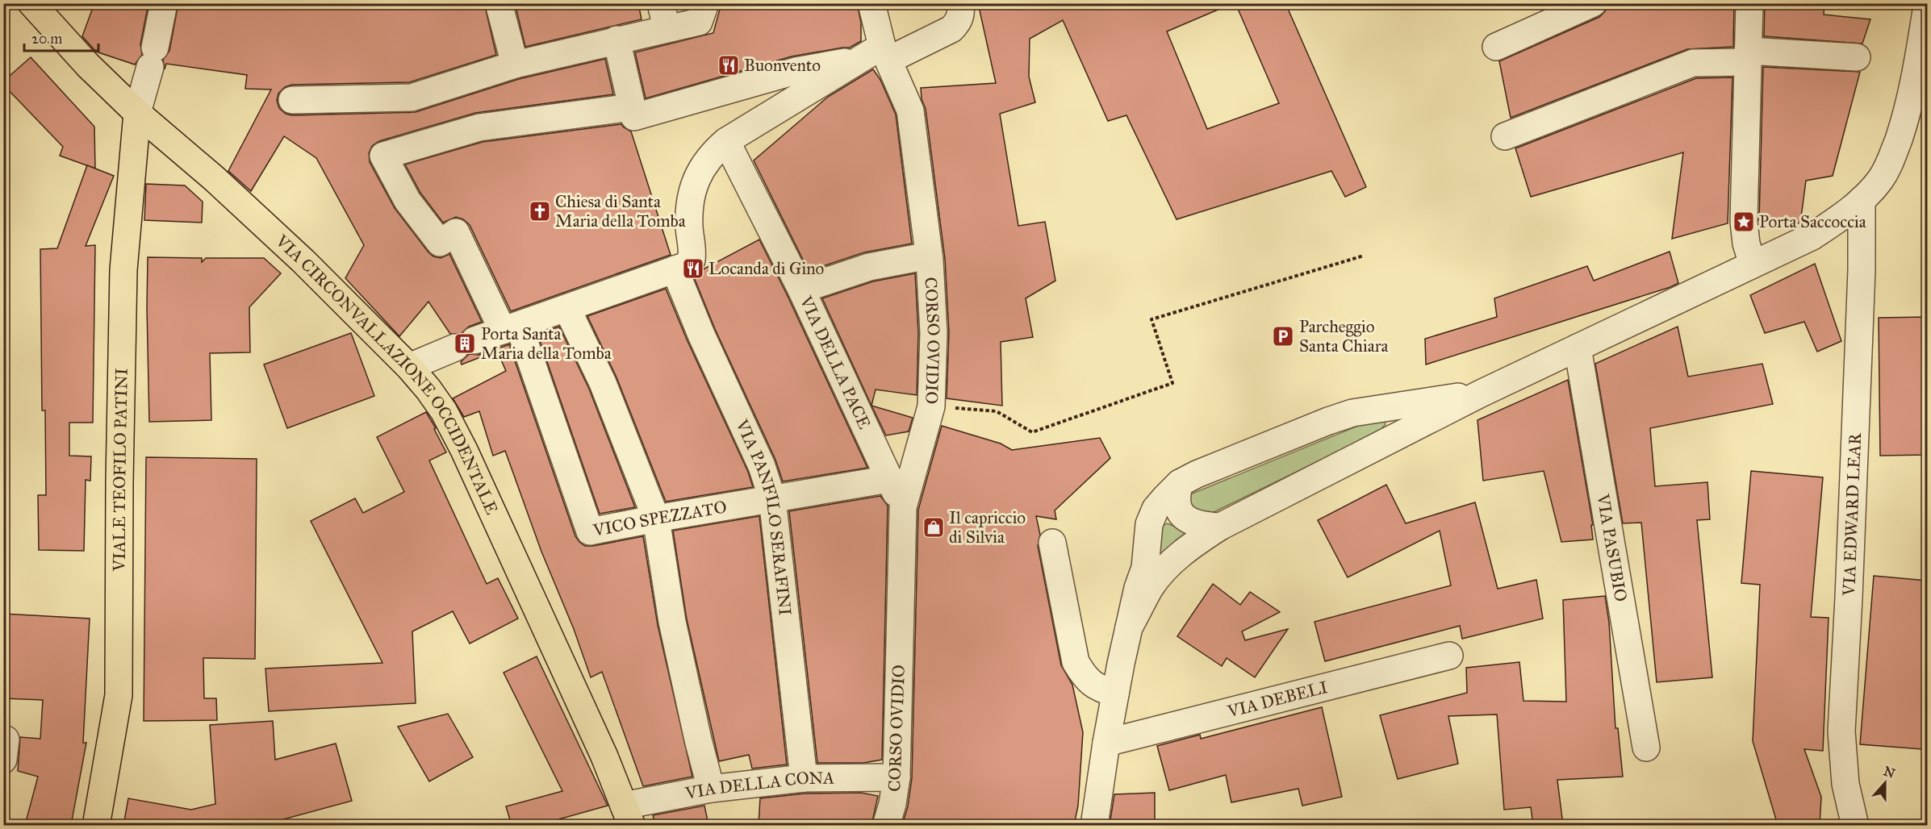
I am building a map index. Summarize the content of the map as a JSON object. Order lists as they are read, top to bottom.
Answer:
{
  "streets": {
    "main road": ["VIA CIRCONVALLAZIONE OCCIDENTALE", "VIALE TEOFILO PATINI"],
    "street": [
      "CORSO OVIDIO",
      "VIA DELLA PACE",
      "VIA EDWARD LEAR",
      "VICO SPEZZATO",
      "VIA PANFILO SERAFINI",
      "VIA PASUBIO",
      "VIA DEBELI",
      "VIA DELLA CONA"
    ]
  },
  "crossings": [
    ["CORSO OVIDIO", "VIA DELLA PACE"],
    ["CORSO OVIDIO", "VIA DELLA CONA"],
    ["VIA DELLA PACE", "VICO SPEZZATO"],
    ["VIA CIRCONVALLAZIONE OCCIDENTALE", "VIALE TEOFILO PATINI"],
    ["VIA CIRCONVALLAZIONE OCCIDENTALE", "VIA DELLA CONA"],
    ["VICO SPEZZATO", "VIA PANFILO SERAFINI"],
    ["VIA PANFILO SERAFINI", "VIA DELLA CONA"]
  ],
  "places": {
    "restaurant": ["Buonvento", "Locanda di Gino"],
    "church": ["Chiesa di Santa Maria della Tomba"],
    "place": ["Porta Saccoccia"],
    "parking": ["Parcheggio Santa Chiara"],
    "building": ["Porta Santa Maria della Tomba"],
    "shop": ["Il capriccio di Silvia"]
  },
  "scale_bar": "20 m",
  "north": "top"
}
